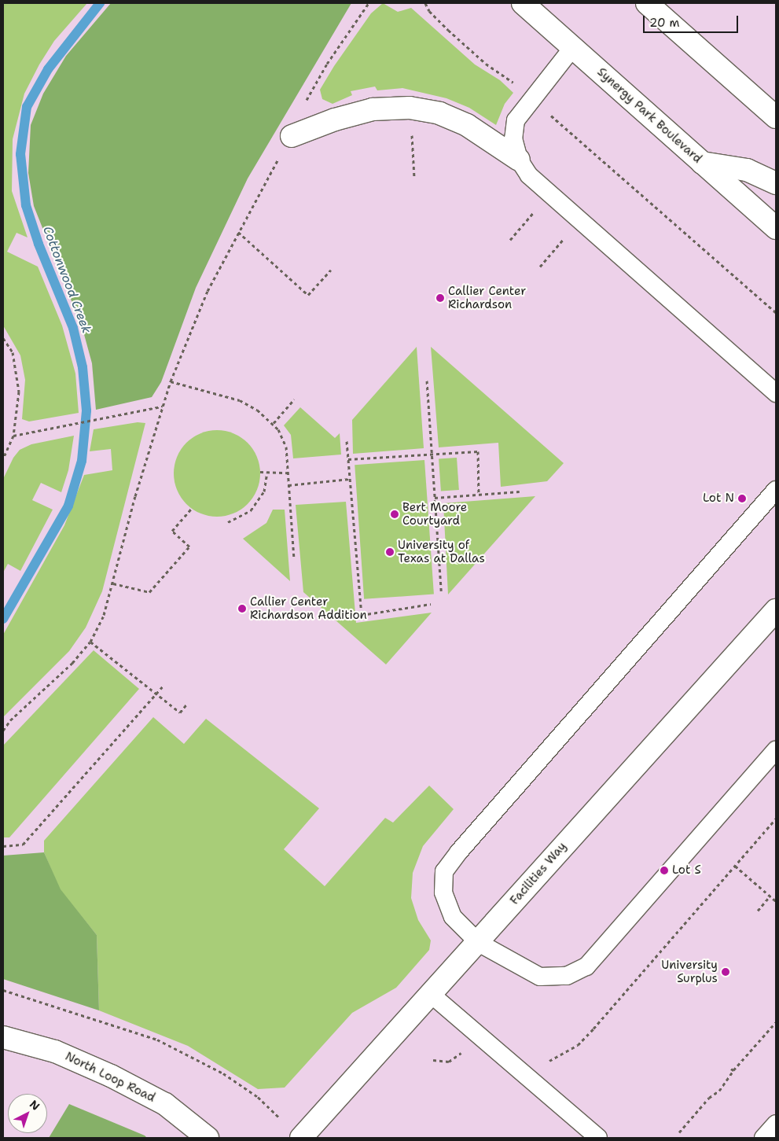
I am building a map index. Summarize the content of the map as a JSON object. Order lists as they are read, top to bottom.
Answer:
{
  "streets": {
    "street": ["Synergy Park Boulevard", "Facilities Way", "North Loop Road"]
  },
  "water": ["Cottonwood Creek"],
  "places": [
    "Callier Center Richardson",
    "Lot N",
    "Bert Moore Courtyard",
    "University of Texas at Dallas",
    "Callier Center Richardson Addition",
    "Lot S",
    "University Surplus"
  ],
  "scale_bar": "20 m",
  "north": "top right"
}
